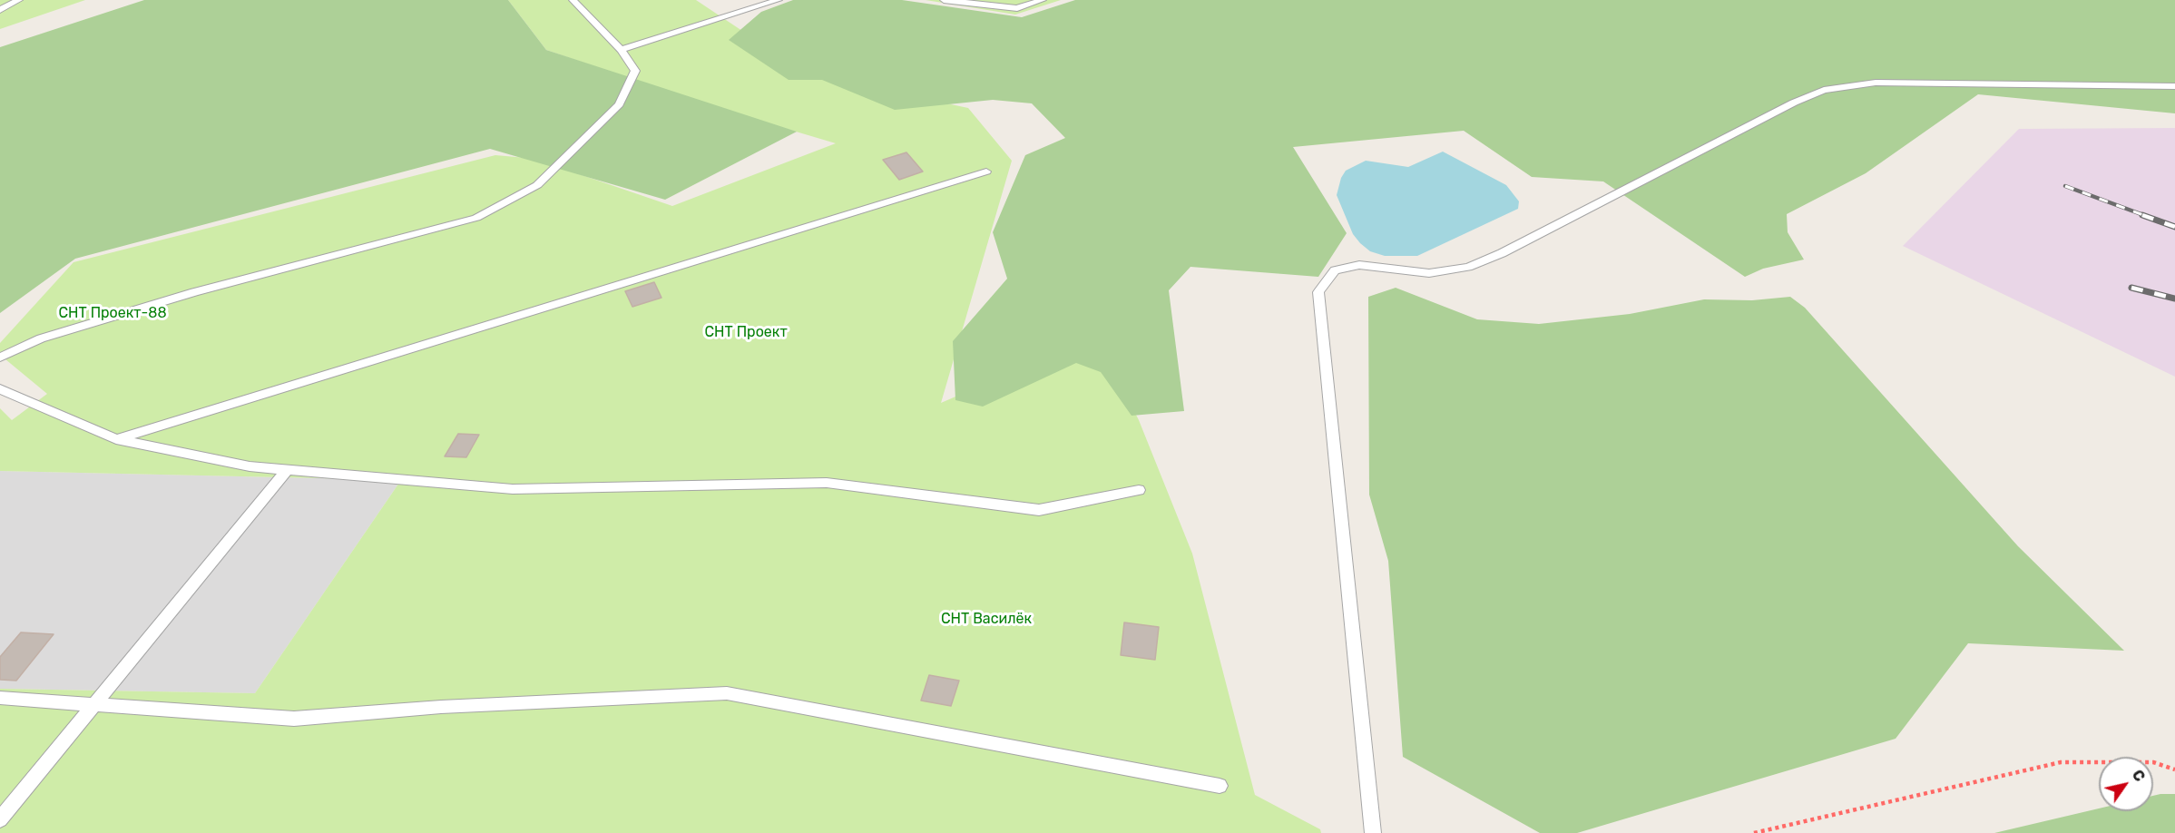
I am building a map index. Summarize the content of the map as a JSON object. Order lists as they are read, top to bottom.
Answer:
{
  "parks": ["СНТ Проект-88", "СНТ Проект", "СНТ Василёк"],
  "north": "top right"
}
